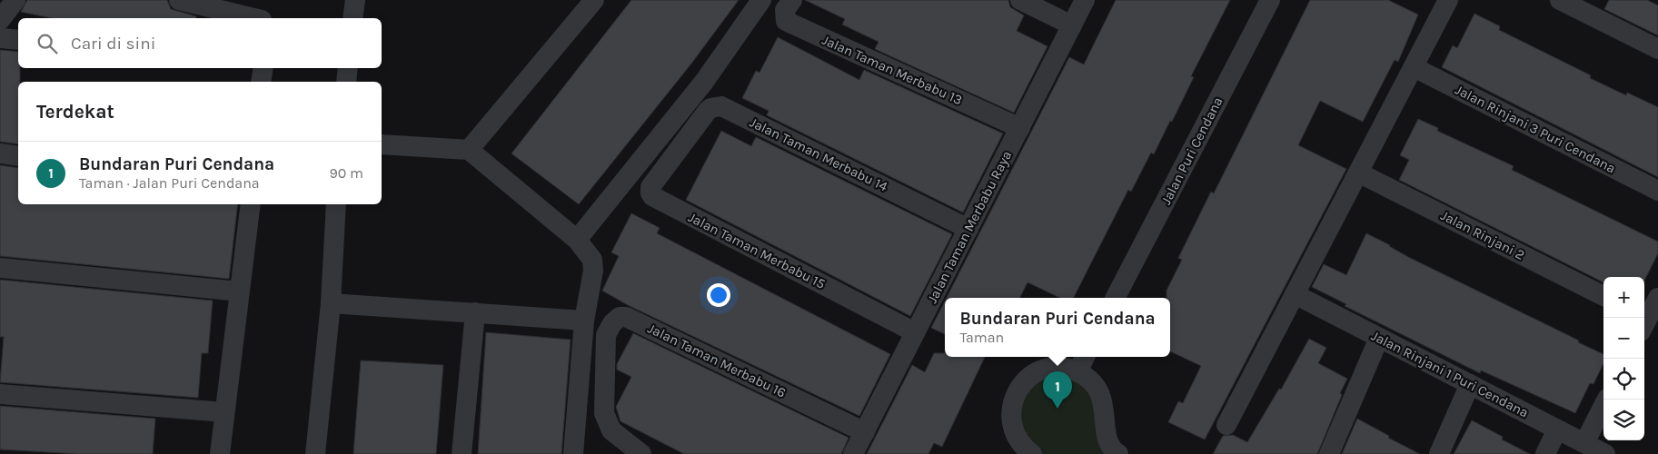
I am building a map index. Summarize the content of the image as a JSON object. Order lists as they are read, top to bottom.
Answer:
{
  "streets": {
    "street": [
      "Jalan Taman Merbabu 13",
      "Jalan Rinjani 3 Puri Cendana",
      "Jalan Puri Cendana",
      "Jalan Taman Merbabu 14",
      "Jalan Taman Merbabu Raya",
      "Jalan Rinjani 2",
      "Jalan Taman Merbabu 15",
      "Jalan Taman Merbabu 16",
      "Jalan Rinjani 1 Puri Cendana"
    ]
  },
  "crossings": [
    ["Jalan Taman Merbabu 13", "Jalan Taman Merbabu Raya"],
    ["Jalan Taman Merbabu 14", "Jalan Taman Merbabu Raya"],
    ["Jalan Taman Merbabu 14", "Jalan Taman Merbabu 15"],
    ["Jalan Taman Merbabu Raya", "Jalan Taman Merbabu 15"],
    ["Jalan Taman Merbabu Raya", "Jalan Taman Merbabu 16"]
  ],
  "page": {
    "search": "Cari di sini",
    "heading": "Terdekat",
    "list": [
      {
        "mark": "1",
        "name": "Bundaran Puri Cendana",
        "note": "Taman · Jalan Puri Cendana",
        "value": "90 m"
      }
    ],
    "map_buttons": ["+", "−"],
    "popup": ["Bundaran Puri Cendana", "Taman"],
    "pins": "1"
  }
}
